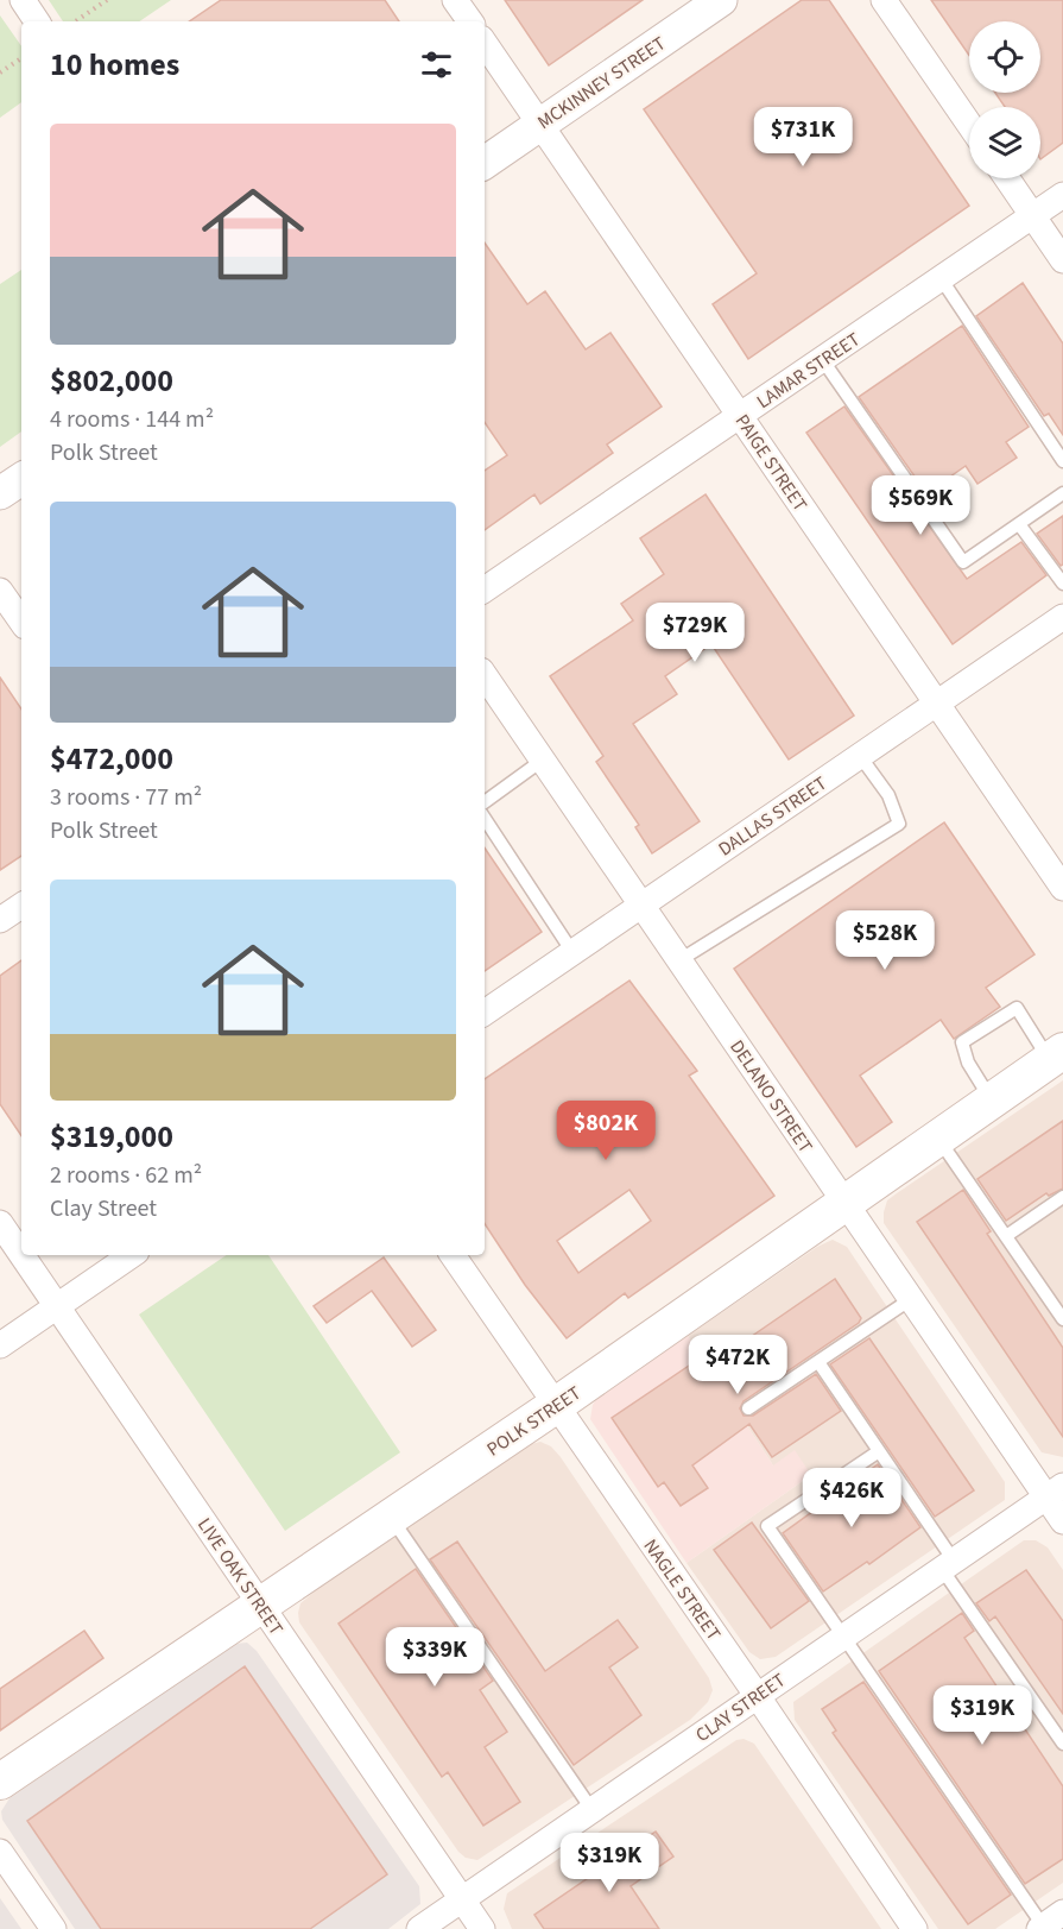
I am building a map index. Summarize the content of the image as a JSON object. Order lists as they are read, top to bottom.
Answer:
{
  "streets": {
    "main road": ["POLK STREET"],
    "street": [
      "MCKINNEY STREET",
      "LAMAR STREET",
      "PAIGE STREET",
      "DALLAS STREET",
      "DELANO STREET",
      "LIVE OAK STREET",
      "NAGLE STREET",
      "CLAY STREET"
    ]
  },
  "crossings": [
    ["MCKINNEY STREET", "PAIGE STREET"],
    ["LAMAR STREET", "PAIGE STREET"],
    ["PAIGE STREET", "DALLAS STREET"],
    ["DALLAS STREET", "DELANO STREET"],
    ["DELANO STREET", "POLK STREET"],
    ["DELANO STREET", "CLAY STREET"],
    ["POLK STREET", "LIVE OAK STREET"],
    ["POLK STREET", "NAGLE STREET"],
    ["LIVE OAK STREET", "CLAY STREET"],
    ["NAGLE STREET", "CLAY STREET"]
  ],
  "page": {
    "heading": "10 homes",
    "price": [
      "$731K",
      "$569K",
      "$729K",
      "$528K",
      "$802K",
      "$472K",
      "$426K",
      "$339K",
      "$319K",
      "$319K"
    ],
    "list": [
      {
        "name": "$802,000",
        "note": "4 rooms · 144 m² · Polk Street"
      },
      {
        "name": "$472,000",
        "note": "3 rooms · 77 m² · Polk Street"
      },
      {
        "name": "$319,000",
        "note": "2 rooms · 62 m² · Clay Street"
      }
    ]
  }
}
